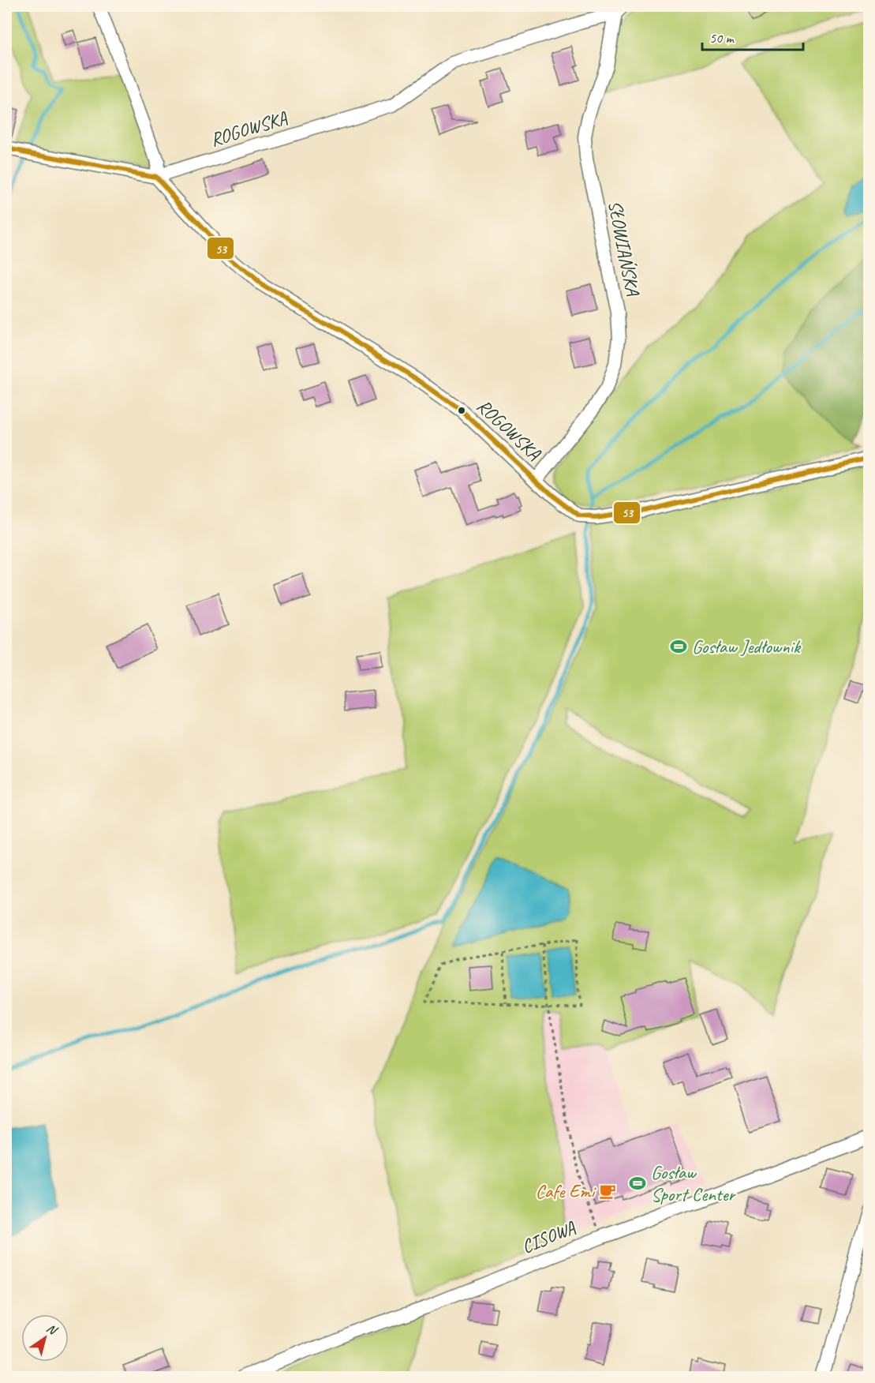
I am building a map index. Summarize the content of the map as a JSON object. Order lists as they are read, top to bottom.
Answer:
{
  "streets": {
    "street": ["ROGOWSKA", "SŁOWIAŃSKA", "CISOWA"]
  },
  "crossings": [
    ["ROGOWSKA", "SŁOWIAŃSKA"]
  ],
  "places": {
    "sports": ["Gosław Jedłownik", "Gosław Sport Center"],
    "cafe": ["Cafe Emi"]
  },
  "lines": ["transit line 53"],
  "scale_bar": "50 m",
  "north": "top right"
}
